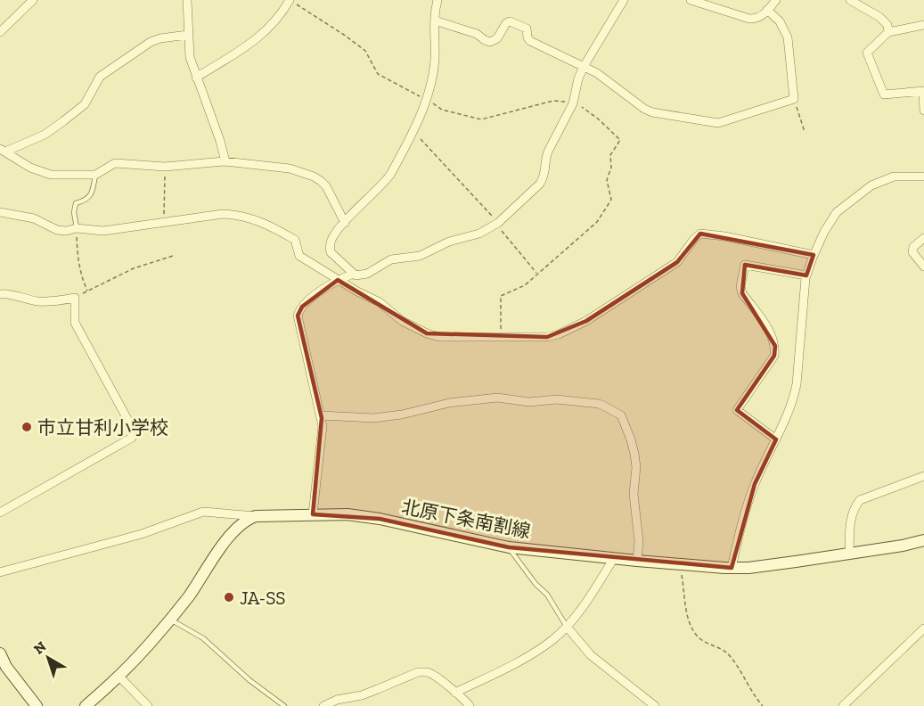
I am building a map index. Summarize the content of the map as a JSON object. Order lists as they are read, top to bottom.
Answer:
{
  "streets": {
    "main road": ["北原下条南割線"]
  },
  "places": ["市立甘利小学校", "JA-SS"],
  "north": "top left"
}
